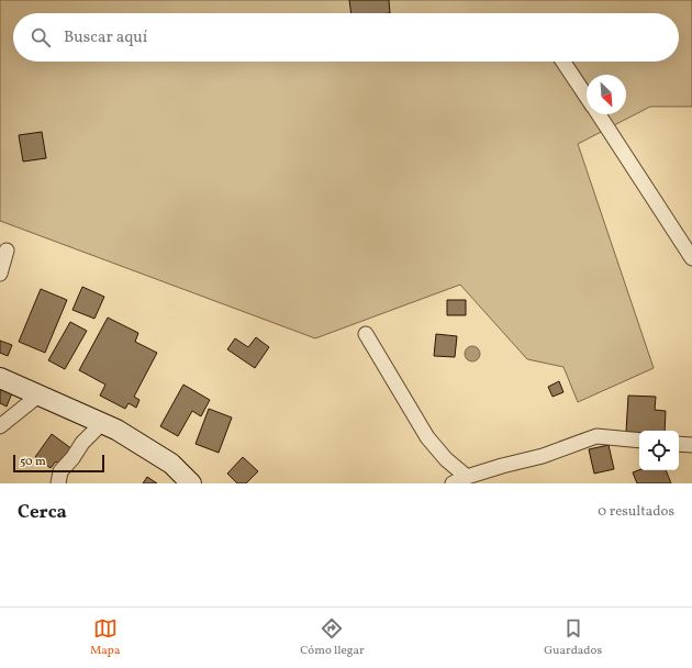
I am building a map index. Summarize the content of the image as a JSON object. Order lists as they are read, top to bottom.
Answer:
{
  "scale_bar": "50 m",
  "north": "bottom right",
  "page": {
    "search": "Buscar aquí",
    "scale": "50 m",
    "heading": ["Cerca", "0 resultados"],
    "nav": ["Mapa", "Cómo llegar", "Guardados"]
  }
}
